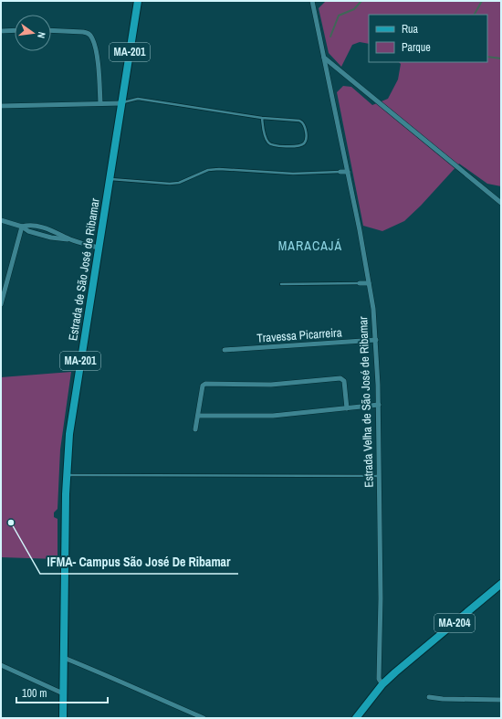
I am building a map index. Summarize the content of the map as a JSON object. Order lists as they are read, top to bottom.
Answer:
{
  "streets": {
    "main road": ["MA-201", "Estrada de São José de Ribamar", "MA-204"],
    "street": ["Travessa Picarreira", "Estrada Velha de São José de Ribamar"]
  },
  "crossings": [
    ["Travessa Picarreira", "Estrada Velha de São José de Ribamar"],
    ["Estrada Velha de São José de Ribamar", "MA-204"]
  ],
  "districts": ["MARACAJÁ"],
  "places": ["IFMA- Campus São José De Ribamar"],
  "legend": ["Rua", "Parque"],
  "scale_bar": "100 m",
  "north": "right"
}
